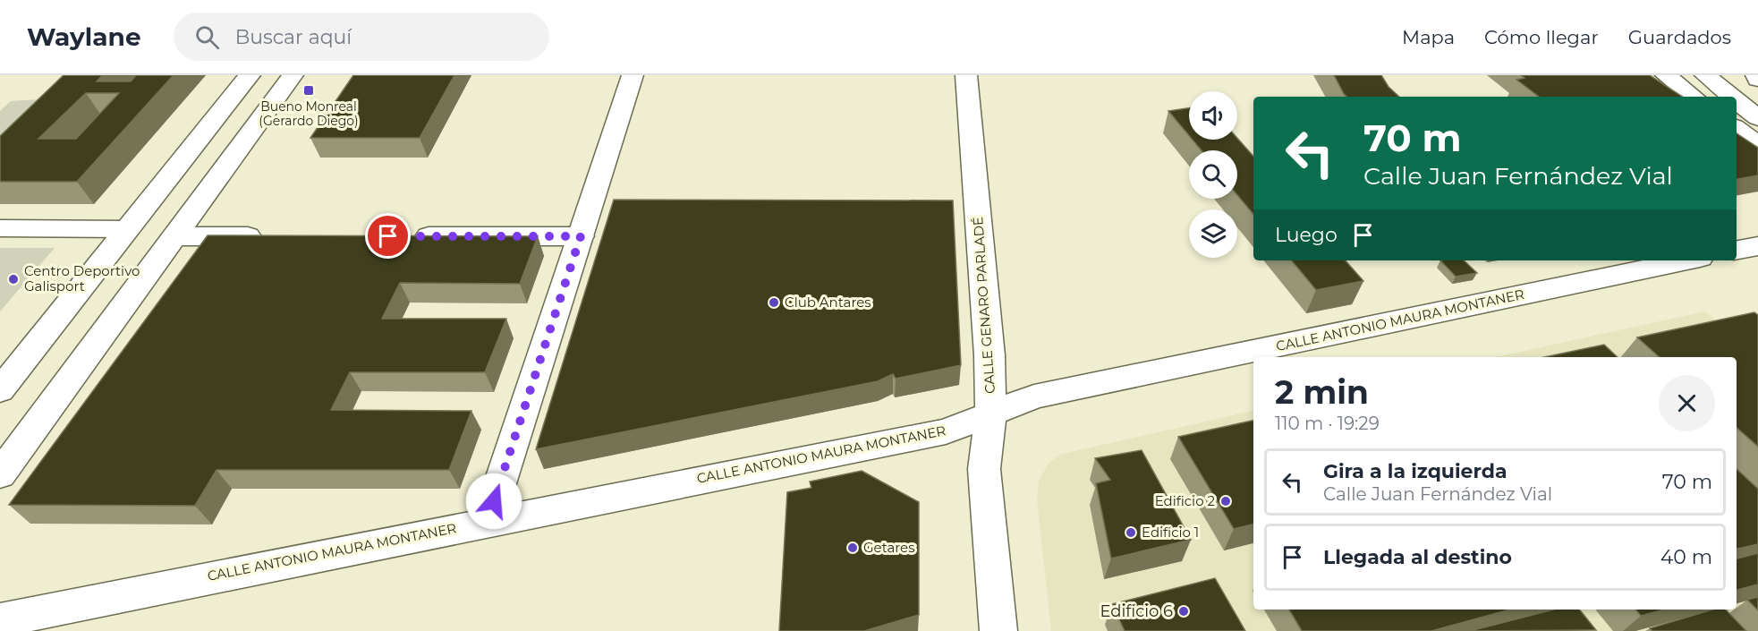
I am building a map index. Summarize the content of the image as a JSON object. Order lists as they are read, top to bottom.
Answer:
{
  "streets": {
    "street": ["CALLE GENARO PARLADÉ", "CALLE ANTONIO MAURA MONTANER"]
  },
  "crossings": [
    ["CALLE GENARO PARLADÉ", "CALLE ANTONIO MAURA MONTANER"]
  ],
  "places": {
    "transit": ["Bueno Monreal (Gerardo Diego)"],
    "other": [
      "Centro Deportivo Galisport",
      "Club Antares",
      "Edificio 2",
      "Edificio 1",
      "Getares",
      "Edificio 6"
    ]
  },
  "page": {
    "header": "Waylane",
    "search": "Buscar aquí",
    "nav": ["Mapa", "Cómo llegar", "Guardados"],
    "turn": ["70 m", "Calle Juan Fernández Vial"],
    "then": "Luego",
    "heading": ["2 min", "110 m · 19:29"],
    "list": [
      {
        "name": "Gira a la izquierda",
        "note": "Calle Juan Fernández Vial",
        "value": "70 m"
      },
      {
        "name": "Llegada al destino",
        "value": "40 m"
      }
    ]
  }
}
